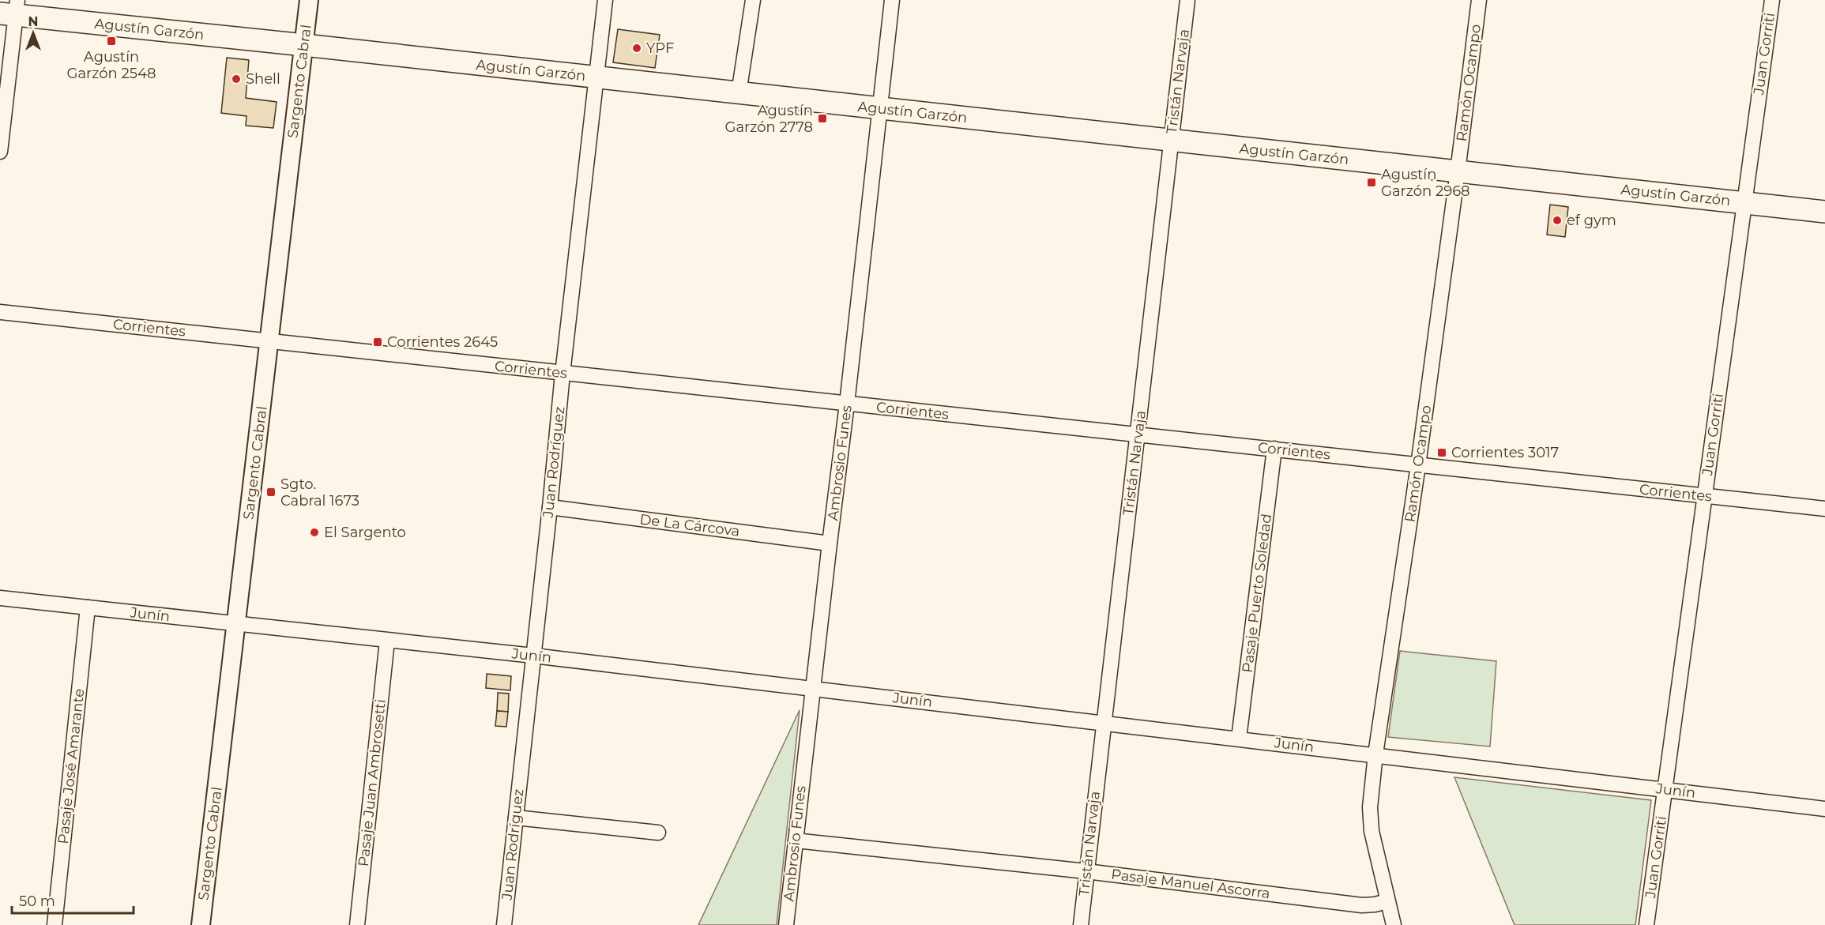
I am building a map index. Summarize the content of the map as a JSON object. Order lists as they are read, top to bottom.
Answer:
{
  "streets": {
    "main road": ["Agustín Garzón"],
    "street": [
      "Juan Gorriti",
      "Sargento Cabral",
      "Tristán Narvaja",
      "Ramón Ocampo",
      "Corrientes",
      "Juan Rodríguez",
      "Ambrosio Funes",
      "De La Cárcova",
      "Pasaje Puerto Soledad",
      "Junín",
      "Pasaje José Amarante",
      "Pasaje Juan Ambrosetti",
      "Pasaje Manuel Ascorra"
    ]
  },
  "crossings": [
    ["Agustín Garzón", "Juan Gorriti"],
    ["Agustín Garzón", "Sargento Cabral"],
    ["Agustín Garzón", "Tristán Narvaja"],
    ["Agustín Garzón", "Ramón Ocampo"],
    ["Agustín Garzón", "Juan Rodríguez"],
    ["Agustín Garzón", "Ambrosio Funes"],
    ["Juan Gorriti", "Corrientes"],
    ["Juan Gorriti", "Junín"],
    ["Sargento Cabral", "Corrientes"],
    ["Sargento Cabral", "Junín"],
    ["Tristán Narvaja", "Corrientes"],
    ["Tristán Narvaja", "Junín"],
    ["Tristán Narvaja", "Pasaje Manuel Ascorra"],
    ["Ramón Ocampo", "Corrientes"],
    ["Ramón Ocampo", "Junín"],
    ["Ramón Ocampo", "Pasaje Manuel Ascorra"],
    ["Corrientes", "Juan Rodríguez"],
    ["Corrientes", "Ambrosio Funes"],
    ["Corrientes", "Pasaje Puerto Soledad"],
    ["Juan Rodríguez", "De La Cárcova"],
    ["Juan Rodríguez", "Junín"],
    ["Ambrosio Funes", "De La Cárcova"],
    ["Ambrosio Funes", "Junín"],
    ["Ambrosio Funes", "Pasaje Manuel Ascorra"],
    ["Pasaje Puerto Soledad", "Junín"],
    ["Junín", "Pasaje José Amarante"],
    ["Junín", "Pasaje Juan Ambrosetti"]
  ],
  "places": {
    "transit": [
      "Agustín Garzón 2548",
      "Agustín Garzón 2778",
      "Agustín Garzón 2968",
      "Corrientes 2645",
      "Corrientes 3017",
      "Sgto. Cabral 1673"
    ],
    "other": [
      "YPF",
      "Shell",
      "ef gym",
      "El Sargento"
    ]
  },
  "scale_bar": "50 m",
  "north": "top"
}
